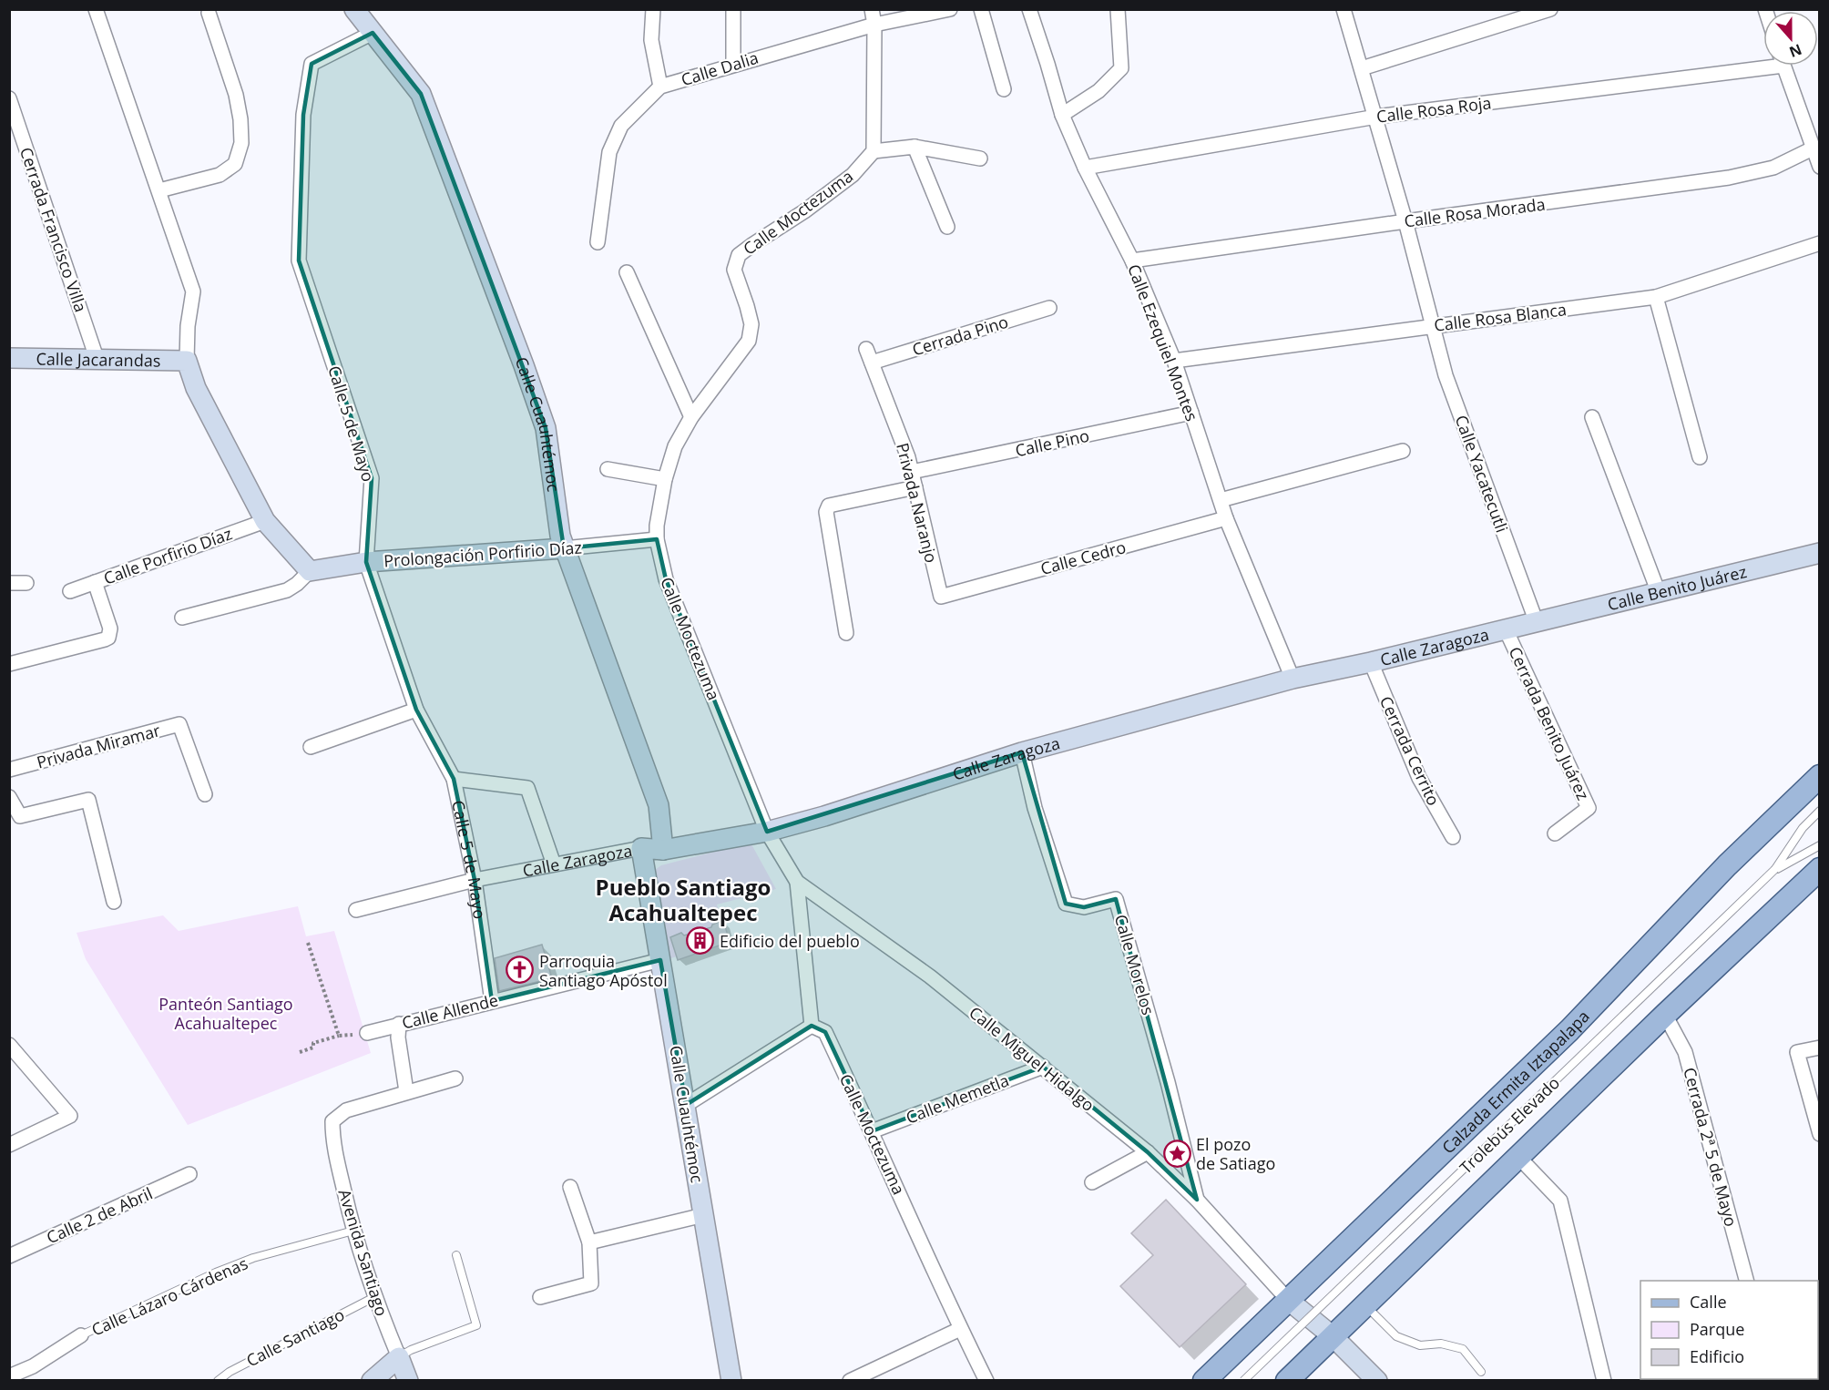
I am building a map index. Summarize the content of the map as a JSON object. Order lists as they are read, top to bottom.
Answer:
{
  "streets": {
    "main road": ["Calzada Ermita Iztapalapa"],
    "street": [
      "Calle Dalia",
      "Calle Rosa Roja",
      "Calle Moctezuma",
      "Calle Rosa Morada",
      "Cerrada Francisco Villa",
      "Calle Rosa Blanca",
      "Cerrada Pino",
      "Calle Ezequiel Montes",
      "Calle Jacarandas",
      "Calle 5 de Mayo",
      "Calle Cuauhtémoc",
      "Calle Pino",
      "Calle Yacatecutli",
      "Privada Naranjo",
      "Prolongación Porfirio Díaz",
      "Calle Porfirio Díaz",
      "Calle Cedro",
      "Calle Benito Juárez",
      "Calle Zaragoza",
      "Cerrada Benito Juárez",
      "Privada Miramar",
      "Cerrada Cerrito",
      "Calle Morelos",
      "Calle Allende",
      "Calle Miguel Hidalgo",
      "Calle Memetla",
      "Cerrada 2ª 5 de Mayo",
      "Calle 2 de Abril",
      "Avenida Santiago"
    ],
    "lane": ["Trolebús Elevado", "Calle Lázaro Cárdenas", "Calle Santiago"]
  },
  "crossings": [
    ["Calle Rosa Roja", "Calle Ezequiel Montes"],
    ["Calle Rosa Roja", "Calle Yacatecutli"],
    ["Calle Moctezuma", "Prolongación Porfirio Díaz"],
    ["Calle Moctezuma", "Calle Zaragoza"],
    ["Calle Moctezuma", "Calle Miguel Hidalgo"],
    ["Calle Moctezuma", "Calle Memetla"],
    ["Calle Rosa Morada", "Calle Ezequiel Montes"],
    ["Calle Rosa Morada", "Calle Yacatecutli"],
    ["Cerrada Francisco Villa", "Calle Jacarandas"],
    ["Calle Rosa Blanca", "Calle Ezequiel Montes"],
    ["Calle Rosa Blanca", "Calle Yacatecutli"],
    ["Cerrada Pino", "Privada Naranjo"],
    ["Calle Ezequiel Montes", "Calle Pino"],
    ["Calle Ezequiel Montes", "Calle Cedro"],
    ["Calle Ezequiel Montes", "Calle Zaragoza"],
    ["Calle 5 de Mayo", "Calle Cuauhtémoc"],
    ["Calle 5 de Mayo", "Prolongación Porfirio Díaz"],
    ["Calle 5 de Mayo", "Calle Zaragoza"],
    ["Calle 5 de Mayo", "Calle Allende"],
    ["Calle Cuauhtémoc", "Prolongación Porfirio Díaz"],
    ["Calle Cuauhtémoc", "Calle Zaragoza"],
    ["Calle Cuauhtémoc", "Calle Allende"],
    ["Calle Pino", "Privada Naranjo"],
    ["Calle Yacatecutli", "Calle Benito Juárez"],
    ["Calle Yacatecutli", "Calle Zaragoza"],
    ["Privada Naranjo", "Calle Cedro"],
    ["Calle Benito Juárez", "Calle Zaragoza"],
    ["Calle Zaragoza", "Cerrada Benito Juárez"],
    ["Calle Zaragoza", "Cerrada Cerrito"],
    ["Calle Zaragoza", "Calle Morelos"],
    ["Calle Zaragoza", "Calle Miguel Hidalgo"],
    ["Calle Morelos", "Calle Miguel Hidalgo"],
    ["Calle Miguel Hidalgo", "Calzada Ermita Iztapalapa"],
    ["Calle Miguel Hidalgo", "Calle Memetla"],
    ["Avenida Santiago", "Calle Lázaro Cárdenas"],
    ["Avenida Santiago", "Calle Santiago"]
  ],
  "districts": ["Pueblo Santiago Acahualtepec"],
  "parks": ["Panteón Santiago Acahualtepec"],
  "places": {
    "building": ["Edificio del pueblo"],
    "church": ["Parroquia Santiago Apóstol"],
    "place": ["El pozo de Satiago"]
  },
  "legend": ["Calle", "Parque", "Edificio"],
  "north": "bottom"
}
